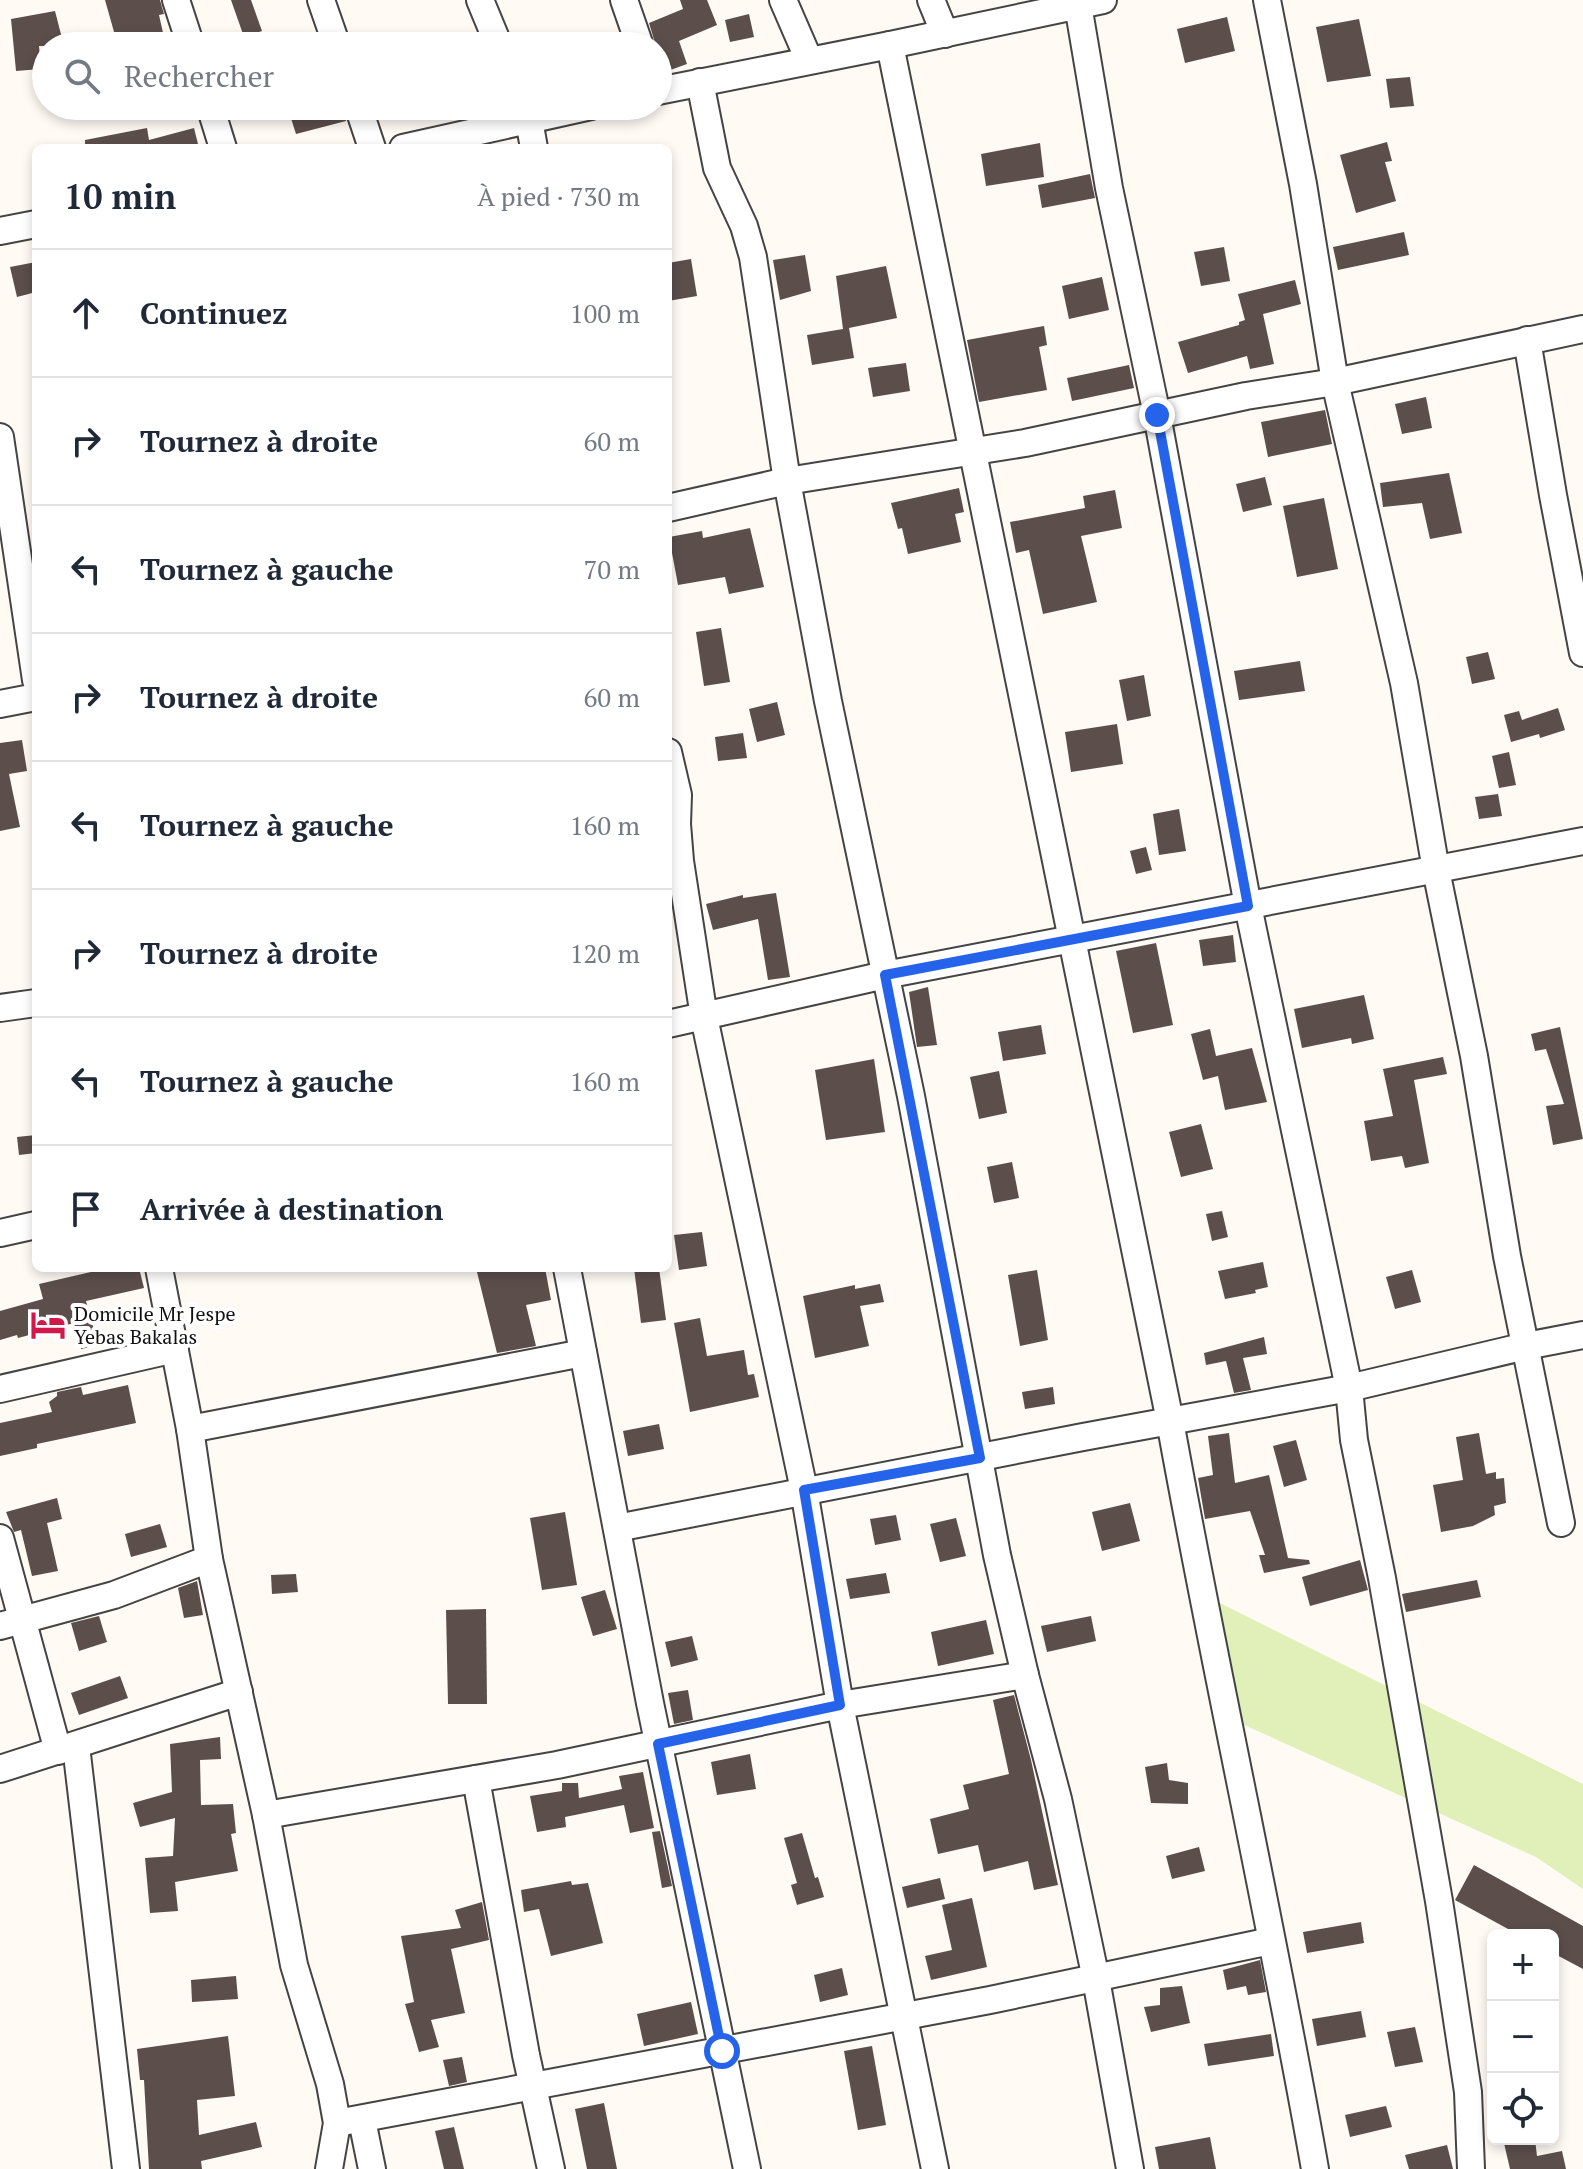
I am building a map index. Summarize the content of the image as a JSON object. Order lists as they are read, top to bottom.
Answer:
{
  "places": {
    "hotel": ["Domicile Mr Jespe Yebas Bakalas"]
  },
  "page": {
    "search": "Rechercher",
    "heading": ["10 min", "À pied · 730 m"],
    "list": [
      ["Continuez", "100 m"],
      ["Tournez à droite", "60 m"],
      ["Tournez à gauche", "70 m"],
      ["Tournez à droite", "60 m"],
      ["Tournez à gauche", "160 m"],
      ["Tournez à droite", "120 m"],
      ["Tournez à gauche", "160 m"],
      "Arrivée à destination"
    ],
    "map_buttons": ["+", "−"]
  }
}
